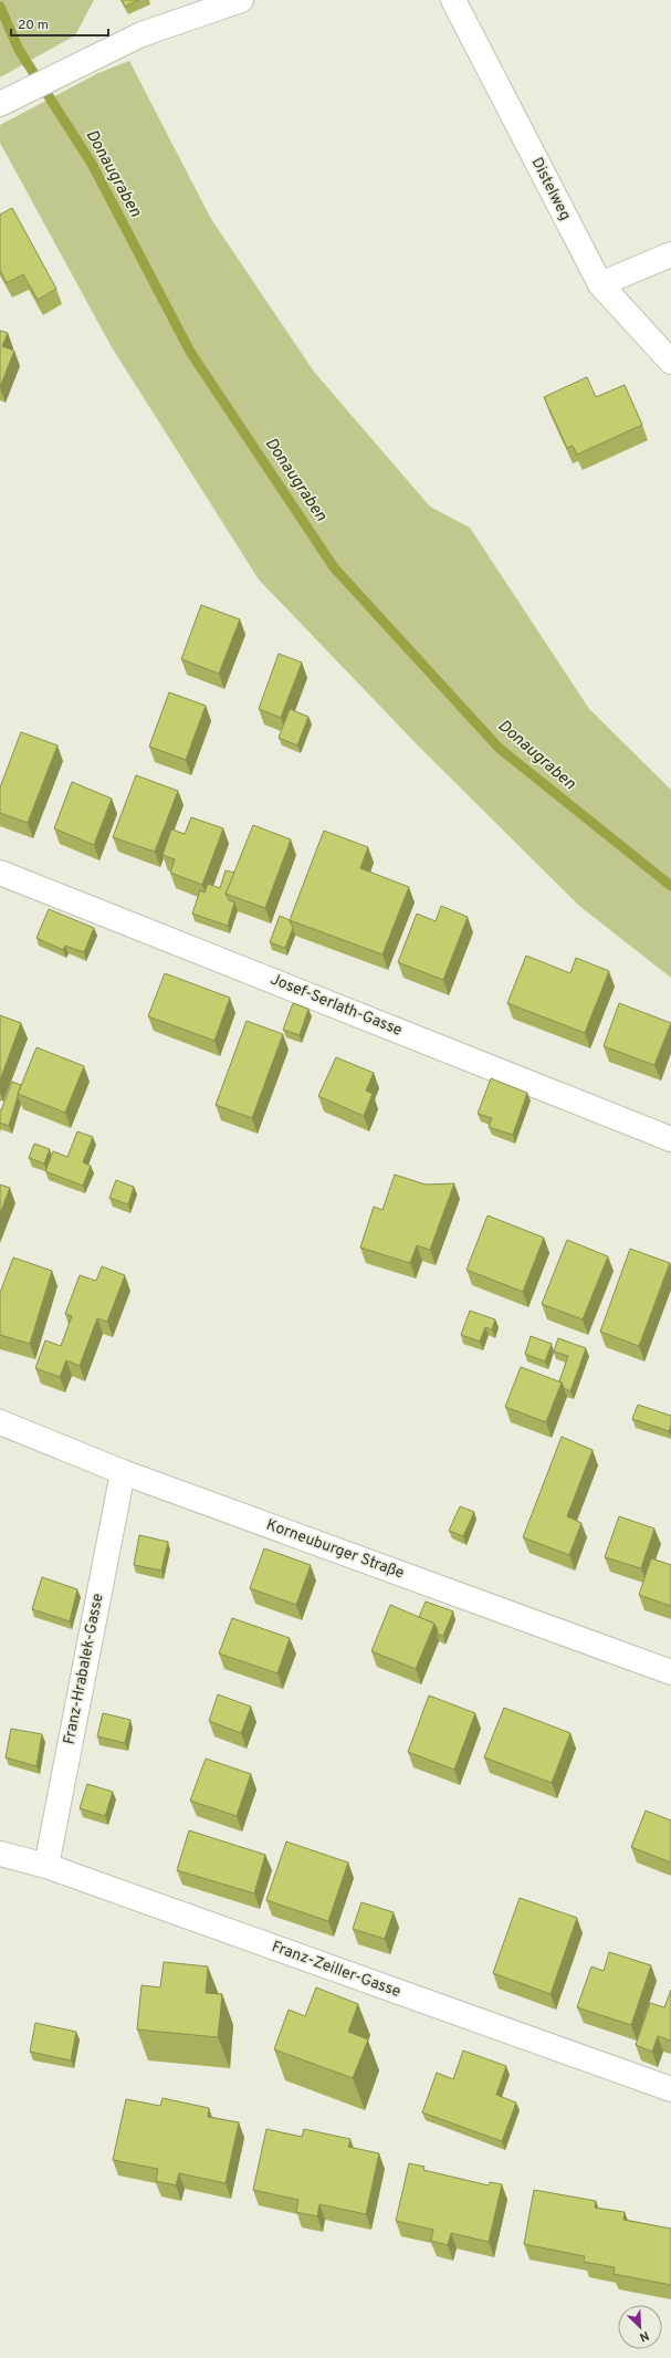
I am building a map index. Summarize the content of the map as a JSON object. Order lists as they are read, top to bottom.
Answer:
{
  "streets": {
    "street": [
      "Distelweg",
      "Josef-Serlath-Gasse",
      "Korneuburger Straße",
      "Franz-Hrabalek-Gasse",
      "Franz-Zeiller-Gasse"
    ]
  },
  "crossings": [
    ["Korneuburger Straße", "Franz-Hrabalek-Gasse"],
    ["Franz-Hrabalek-Gasse", "Franz-Zeiller-Gasse"]
  ],
  "water": ["Donaugraben"],
  "scale_bar": "20 m",
  "north": "bottom right"
}
